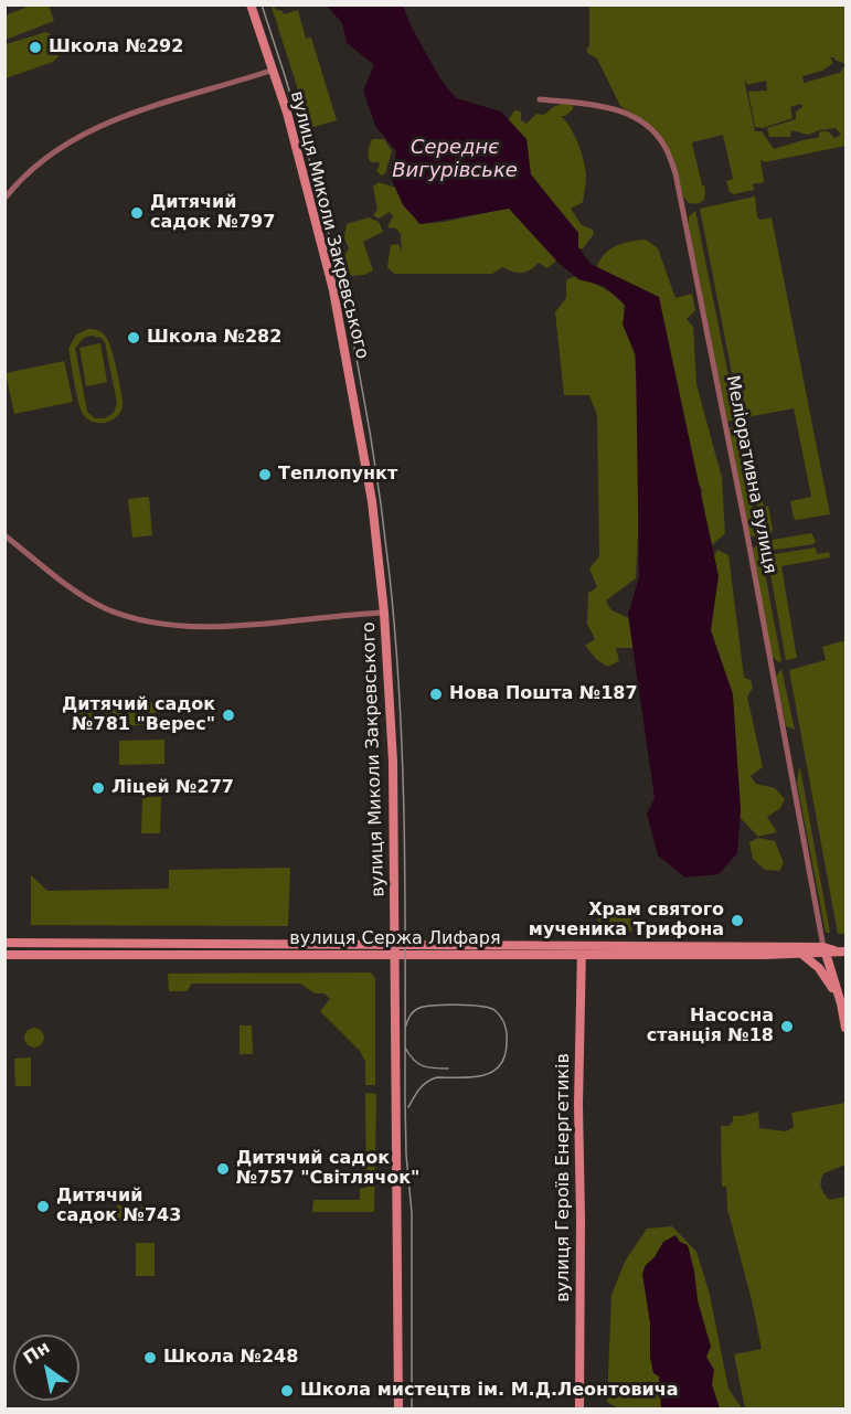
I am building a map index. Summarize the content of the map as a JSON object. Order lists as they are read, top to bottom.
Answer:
{
  "streets": {
    "street": [
      "вулиця Миколи Закревського",
      "Меліоративна вулиця",
      "вулиця Сержа Лифаря",
      "вулиця Героїв Енергетиків"
    ]
  },
  "crossings": [
    ["вулиця Миколи Закревського", "вулиця Сержа Лифаря"],
    ["Меліоративна вулиця", "вулиця Сержа Лифаря"],
    ["вулиця Сержа Лифаря", "вулиця Героїв Енергетиків"]
  ],
  "water": ["Середнє Вигурівське"],
  "places": [
    "Школа №292",
    "Дитячий садок №797",
    "Школа №282",
    "Теплопункт",
    "Нова Пошта №187",
    "Дитячий садок №781 \"Верес\"",
    "Ліцей №277",
    "Храм святого мученика Трифона",
    "Насосна станція №18",
    "Дитячий садок №757 \"Світлячок\"",
    "Дитячий садок №743",
    "Школа №248",
    "Школа мистецтв ім. М.Д.Леонтовича"
  ],
  "north": "top left"
}
